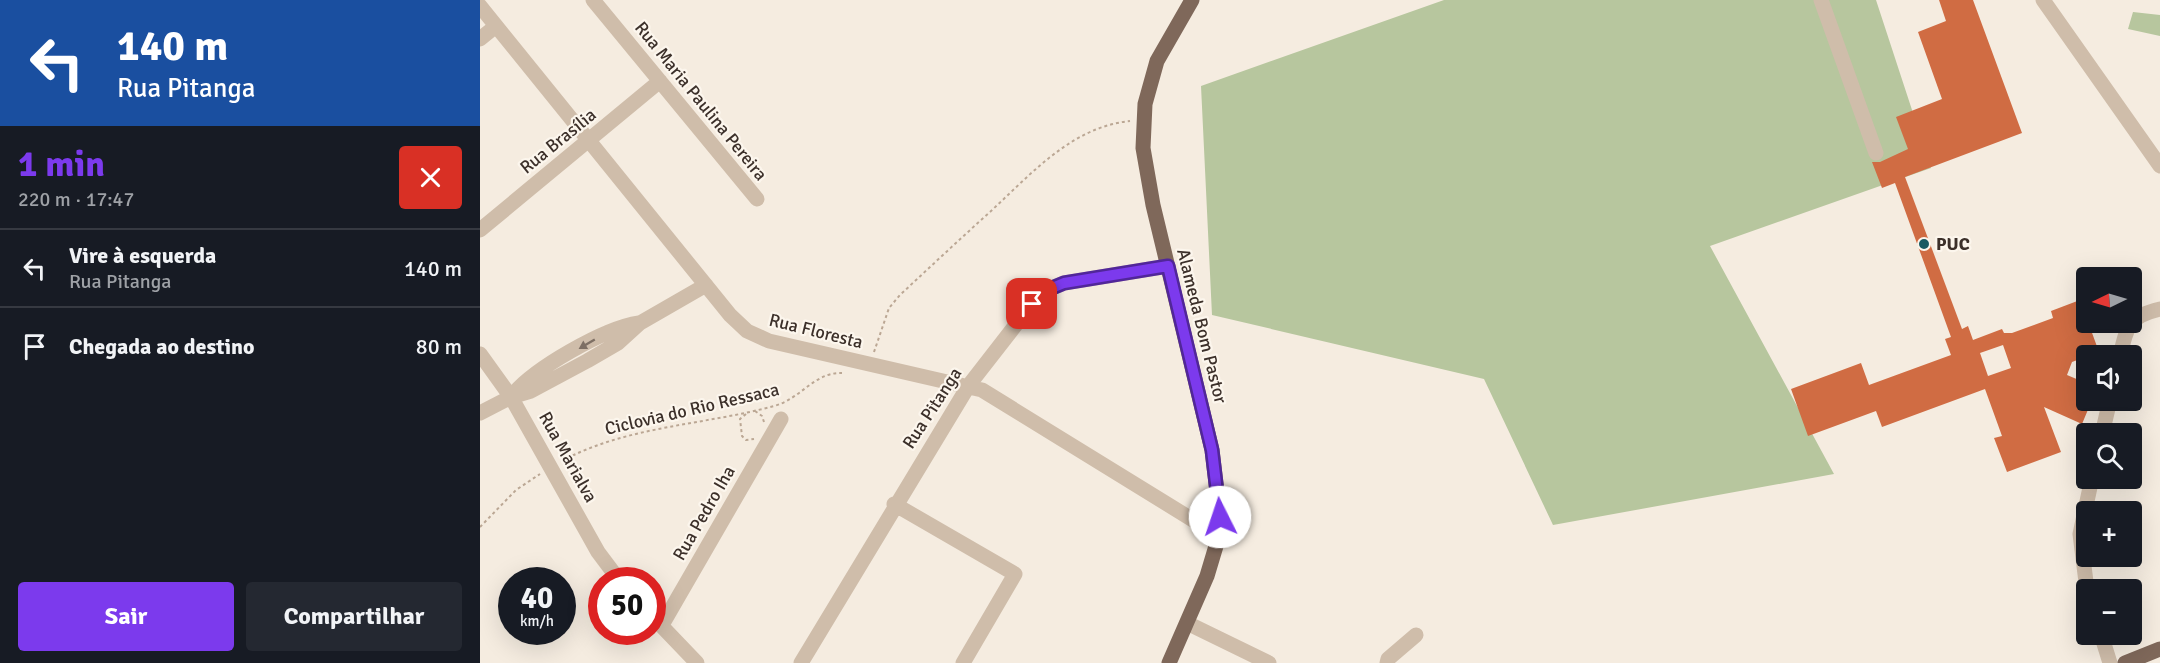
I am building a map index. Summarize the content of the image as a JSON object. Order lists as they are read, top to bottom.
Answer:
{
  "streets": {
    "main road": ["Alameda Bom Pastor"],
    "street": [
      "Rua Maria Paulina Pereira",
      "Rua Brasília",
      "Rua Floresta",
      "Rua Pitanga",
      "Rua Marialva",
      "Rua Pedro Iha"
    ],
    "path": ["Ciclovia do Rio Ressaca"]
  },
  "crossings": [
    ["Rua Maria Paulina Pereira", "Rua Brasília"],
    ["Rua Brasília", "Rua Floresta"],
    ["Alameda Bom Pastor", "Rua Floresta"],
    ["Alameda Bom Pastor", "Rua Pitanga"],
    ["Rua Floresta", "Rua Pitanga"],
    ["Ciclovia do Rio Ressaca", "Rua Marialva"]
  ],
  "places": ["PUC"],
  "north": "left",
  "page": {
    "turn": ["140 m", "Rua Pitanga"],
    "heading": ["1 min", "220 m · 17:47"],
    "list": [
      {
        "name": "Vire à esquerda",
        "note": "Rua Pitanga",
        "value": "140 m"
      },
      {
        "name": "Chegada ao destino",
        "value": "80 m"
      }
    ],
    "map_buttons": ["+", "−"],
    "speed": "40 km/h",
    "limit": "50",
    "buttons": ["Sair", "Compartilhar"]
  }
}
